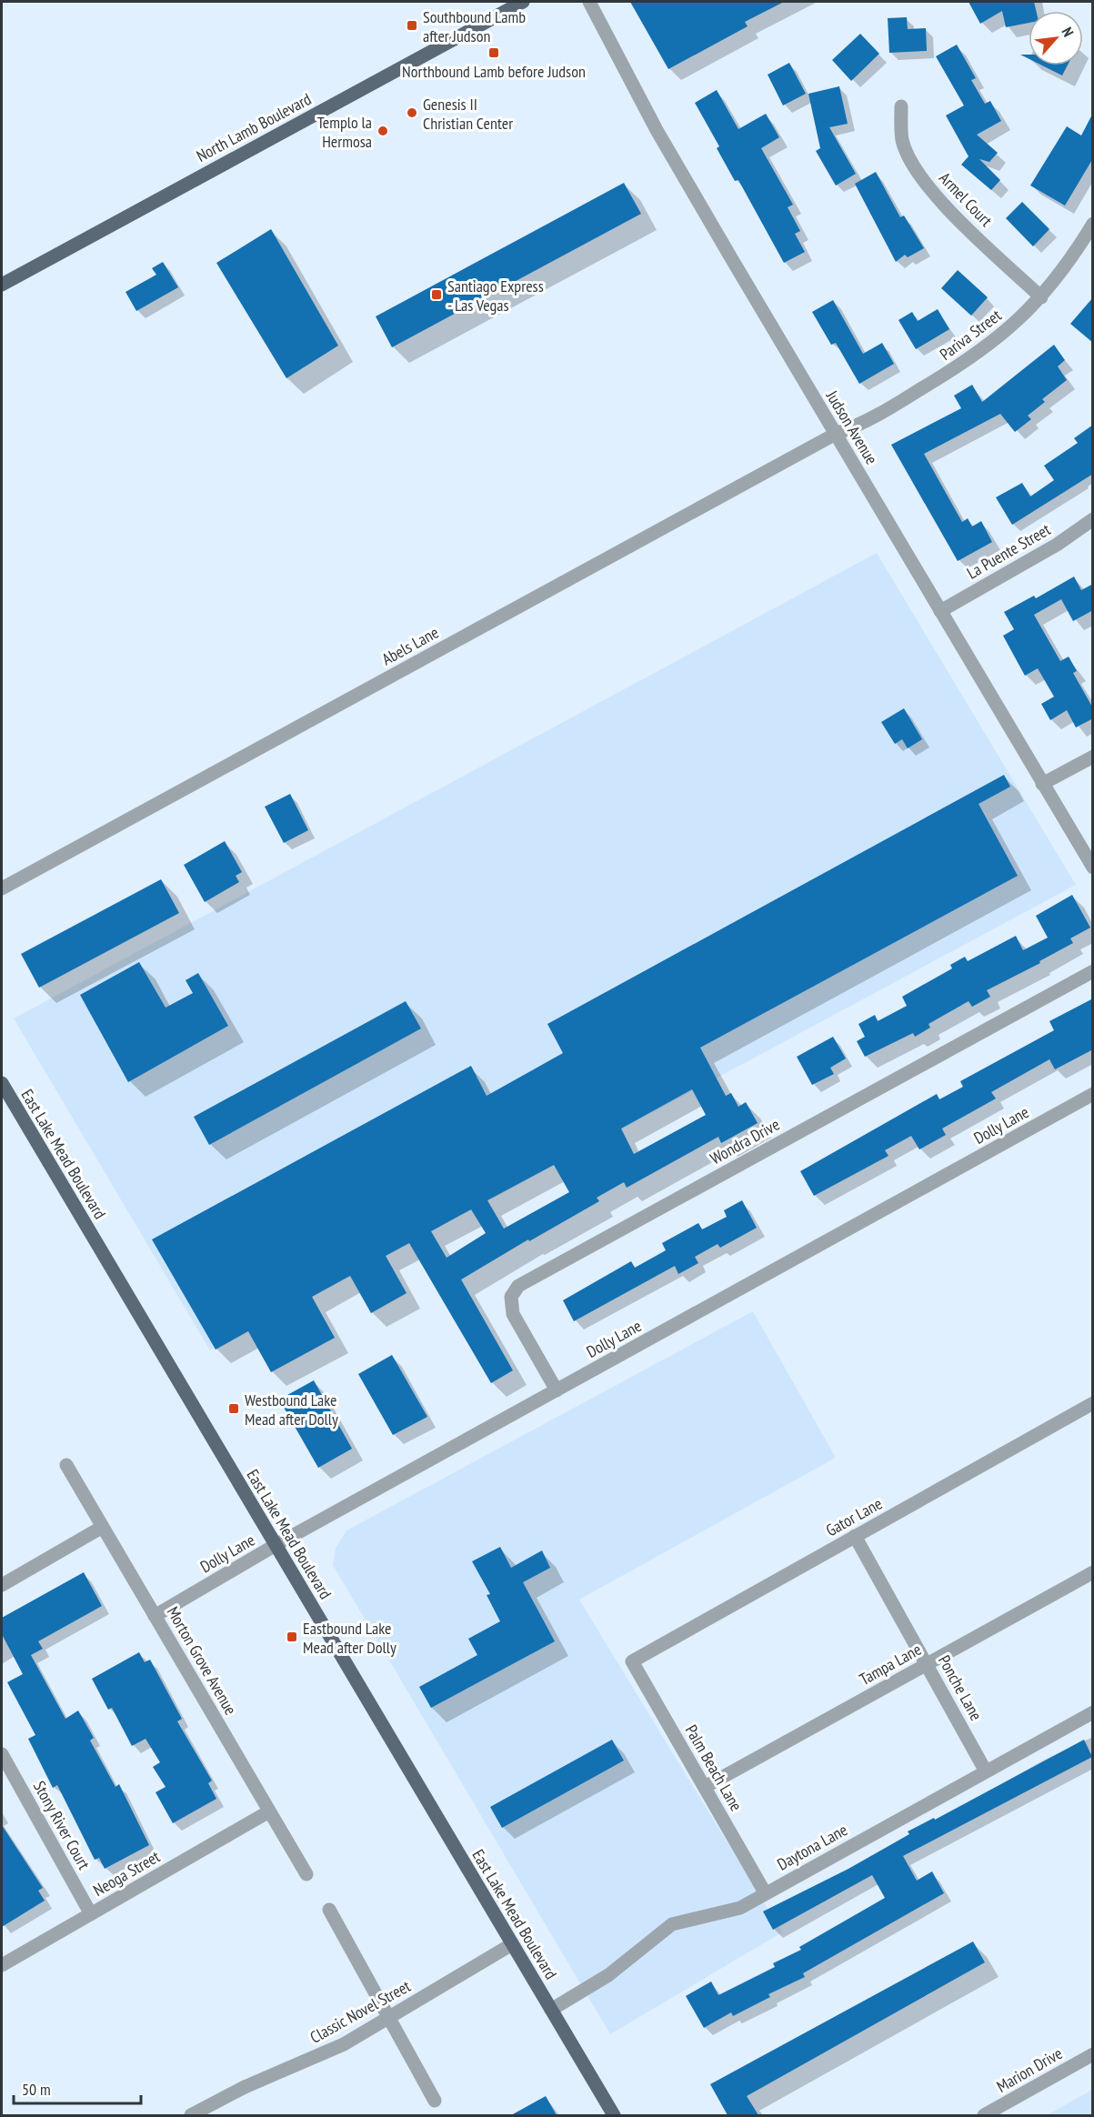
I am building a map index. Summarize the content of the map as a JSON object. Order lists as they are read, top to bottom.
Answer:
{
  "streets": {
    "main road": ["North Lamb Boulevard", "East Lake Mead Boulevard"],
    "street": [
      "Armel Court",
      "Pariva Street",
      "Judson Avenue",
      "La Puente Street",
      "Abels Lane",
      "Dolly Lane",
      "Wondra Drive",
      "Gator Lane",
      "Morton Grove Avenue",
      "Tampa Lane",
      "Ponche Lane",
      "Palm Beach Lane",
      "Stony River Court",
      "Daytona Lane",
      "Neoga Street",
      "Classic Novel Street",
      "Marion Drive"
    ]
  },
  "crossings": [
    ["Armel Court", "Pariva Street"],
    ["Pariva Street", "Judson Avenue"],
    ["Pariva Street", "Abels Lane"],
    ["Judson Avenue", "La Puente Street"],
    ["Judson Avenue", "Abels Lane"],
    ["Dolly Lane", "Wondra Drive"],
    ["Dolly Lane", "East Lake Mead Boulevard"],
    ["Dolly Lane", "Morton Grove Avenue"],
    ["East Lake Mead Boulevard", "Daytona Lane"],
    ["East Lake Mead Boulevard", "Classic Novel Street"],
    ["Gator Lane", "Ponche Lane"],
    ["Gator Lane", "Palm Beach Lane"],
    ["Morton Grove Avenue", "Neoga Street"],
    ["Tampa Lane", "Ponche Lane"],
    ["Tampa Lane", "Palm Beach Lane"],
    ["Ponche Lane", "Daytona Lane"],
    ["Palm Beach Lane", "Daytona Lane"],
    ["Stony River Court", "Neoga Street"]
  ],
  "places": {
    "transit": [
      "Southbound Lamb after Judson",
      "Northbound Lamb before Judson",
      "Santiago Express - Las Vegas",
      "Westbound Lake Mead after Dolly",
      "Eastbound Lake Mead after Dolly"
    ],
    "other": ["Genesis II Christian Center", "Templo la Hermosa"]
  },
  "scale_bar": "50 m",
  "north": "top right"
}
